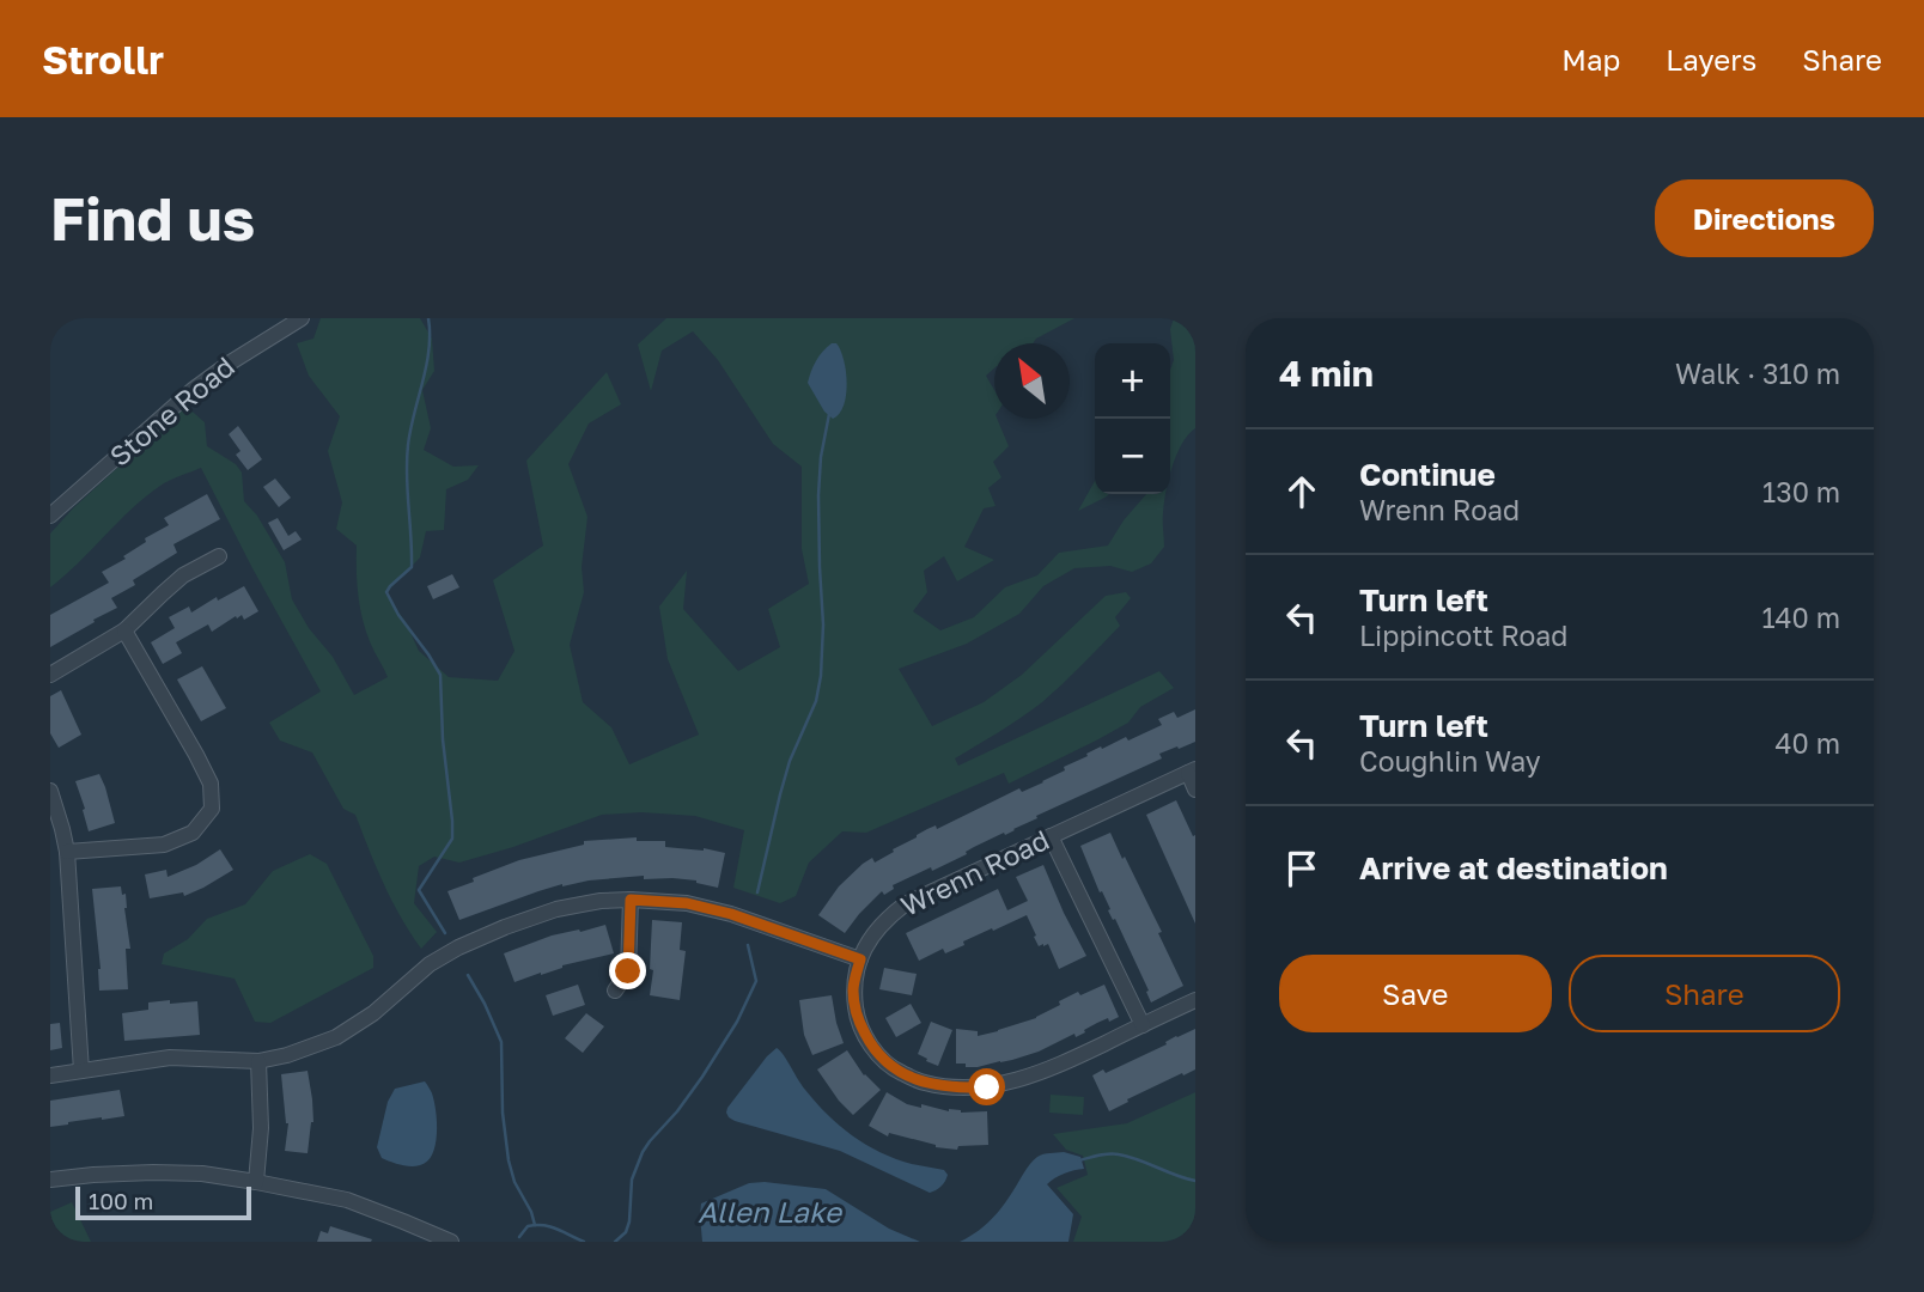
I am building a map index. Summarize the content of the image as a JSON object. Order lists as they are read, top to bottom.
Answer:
{
  "streets": {
    "street": ["Stone Road", "Wrenn Road"]
  },
  "water": ["Allen Lake"],
  "scale_bar": "100 m",
  "north": "top left",
  "page": {
    "header": "Strollr",
    "nav": ["Map", "Layers", "Share"],
    "buttons": [
      "Directions",
      ["Save", "Share"]
    ],
    "title": "Find us",
    "heading": ["4 min", "Walk · 310 m"],
    "map_buttons": ["+", "−"],
    "list": [
      ["Continue", "Wrenn Road", "130 m"],
      ["Turn left", "Lippincott Road", "140 m"],
      ["Turn left", "Coughlin Way", "40 m"],
      "Arrive at destination"
    ],
    "scale": "100 m"
  }
}
